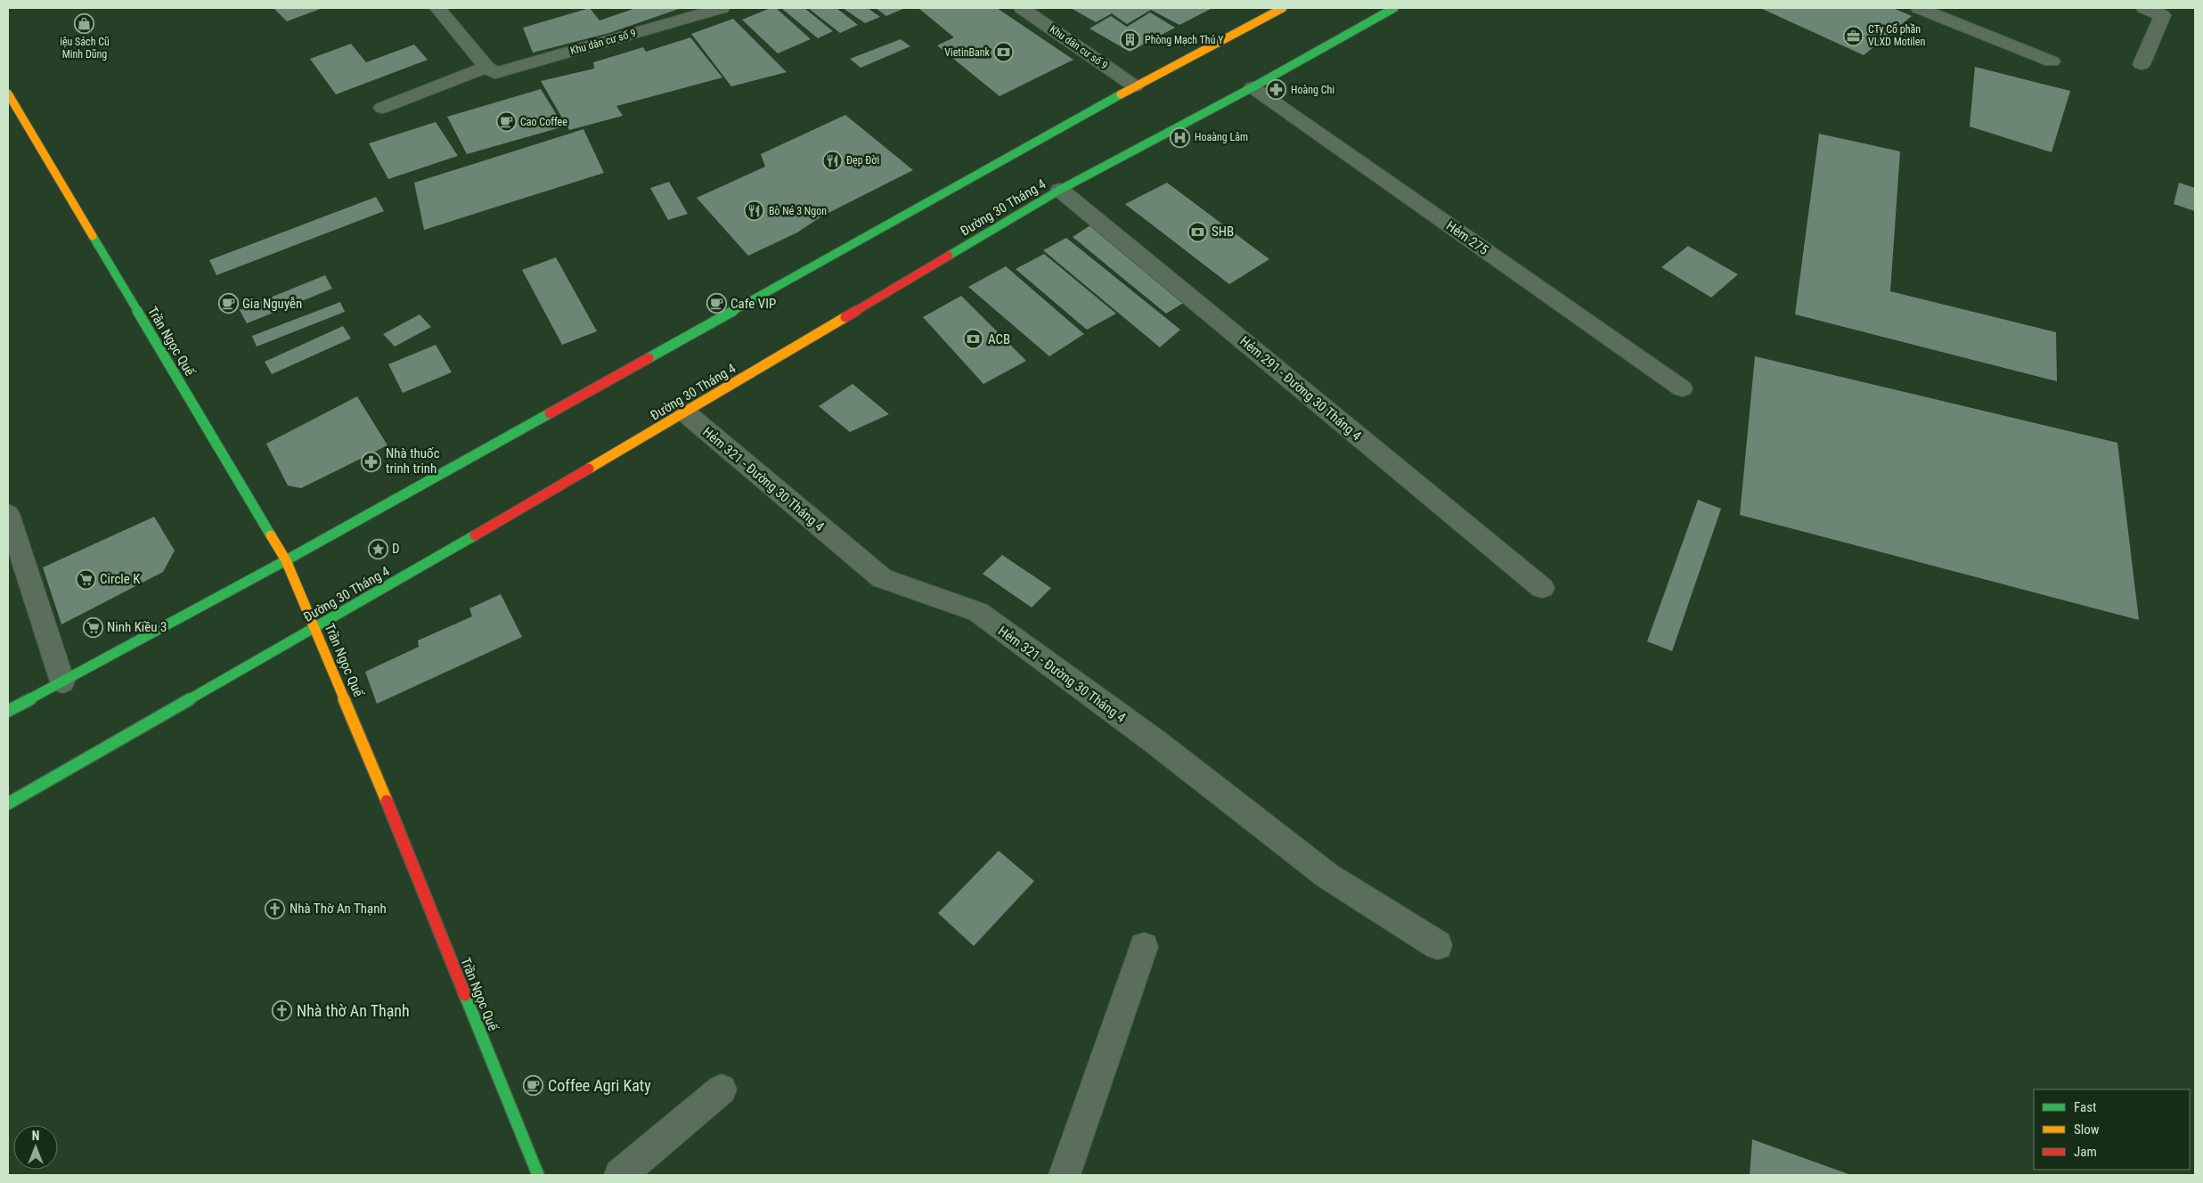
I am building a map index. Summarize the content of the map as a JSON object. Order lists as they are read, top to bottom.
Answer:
{
  "streets": {
    "main road": ["Đường 30 Tháng 4", "Trần Ngọc Quế"],
    "street": [
      "Khu dân cư số 9",
      "Hẻm 275",
      "Hẻm 291 - Đường 30 Tháng 4",
      "Hẻm 321 - Đường 30 Tháng 4"
    ]
  },
  "crossings": [
    ["Đường 30 Tháng 4", "Hẻm 275"],
    ["Đường 30 Tháng 4", "Trần Ngọc Quế"],
    ["Đường 30 Tháng 4", "Hẻm 291 - Đường 30 Tháng 4"],
    ["Đường 30 Tháng 4", "Hẻm 321 - Đường 30 Tháng 4"]
  ],
  "places": {
    "shop": ["iệu Sách Cũ Minh Dũng"],
    "office": ["CTy Cổ phần VLXD Motilen"],
    "building": ["Phòng Mạch Thú Y"],
    "bank": ["VietinBank", "SHB", "ACB"],
    "pharmacy": ["Hoàng Chi", "Nhà thuốc trinh trinh"],
    "cafe": [
      "Cao Coffee",
      "Gia Nguyễn",
      "Cafe VIP",
      "Coffee Agri Katy"
    ],
    "hospital": ["Hoaàng Lâm"],
    "restaurant": ["Đẹp Đời", "Bò Né 3 Ngon"],
    "place": ["D"],
    "supermarket": ["Circle K", "Ninh Kiều 3"],
    "church": ["Nhà Thờ An Thạnh", "Nhà thờ An Thạnh"]
  },
  "legend": ["Fast", "Slow", "Jam"],
  "north": "top"
}
